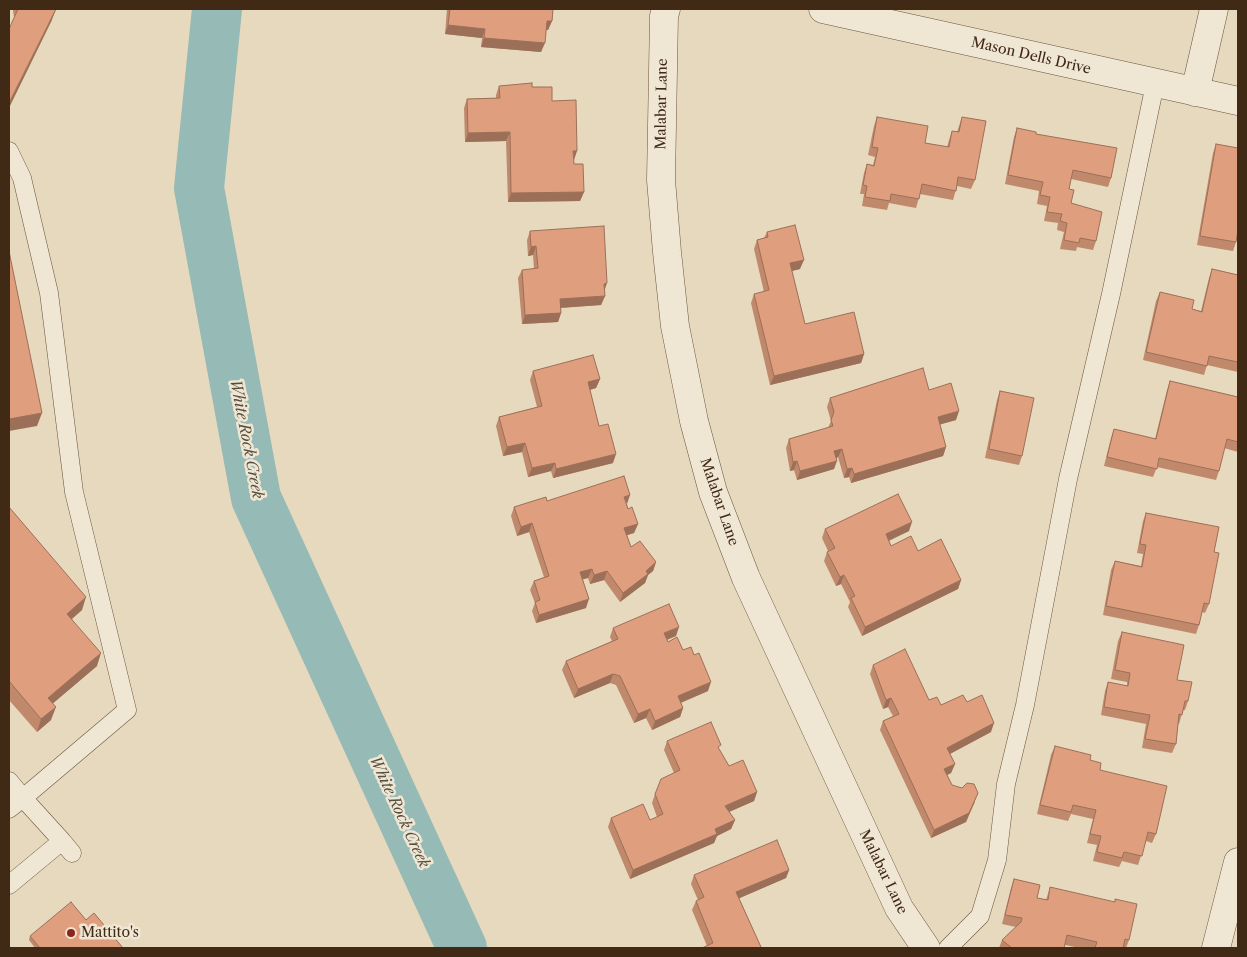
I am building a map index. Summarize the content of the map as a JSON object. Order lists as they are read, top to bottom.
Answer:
{
  "streets": {
    "street": ["Mason Dells Drive", "Malabar Lane"]
  },
  "water": ["White Rock Creek"],
  "places": ["Mattito's"]
}
